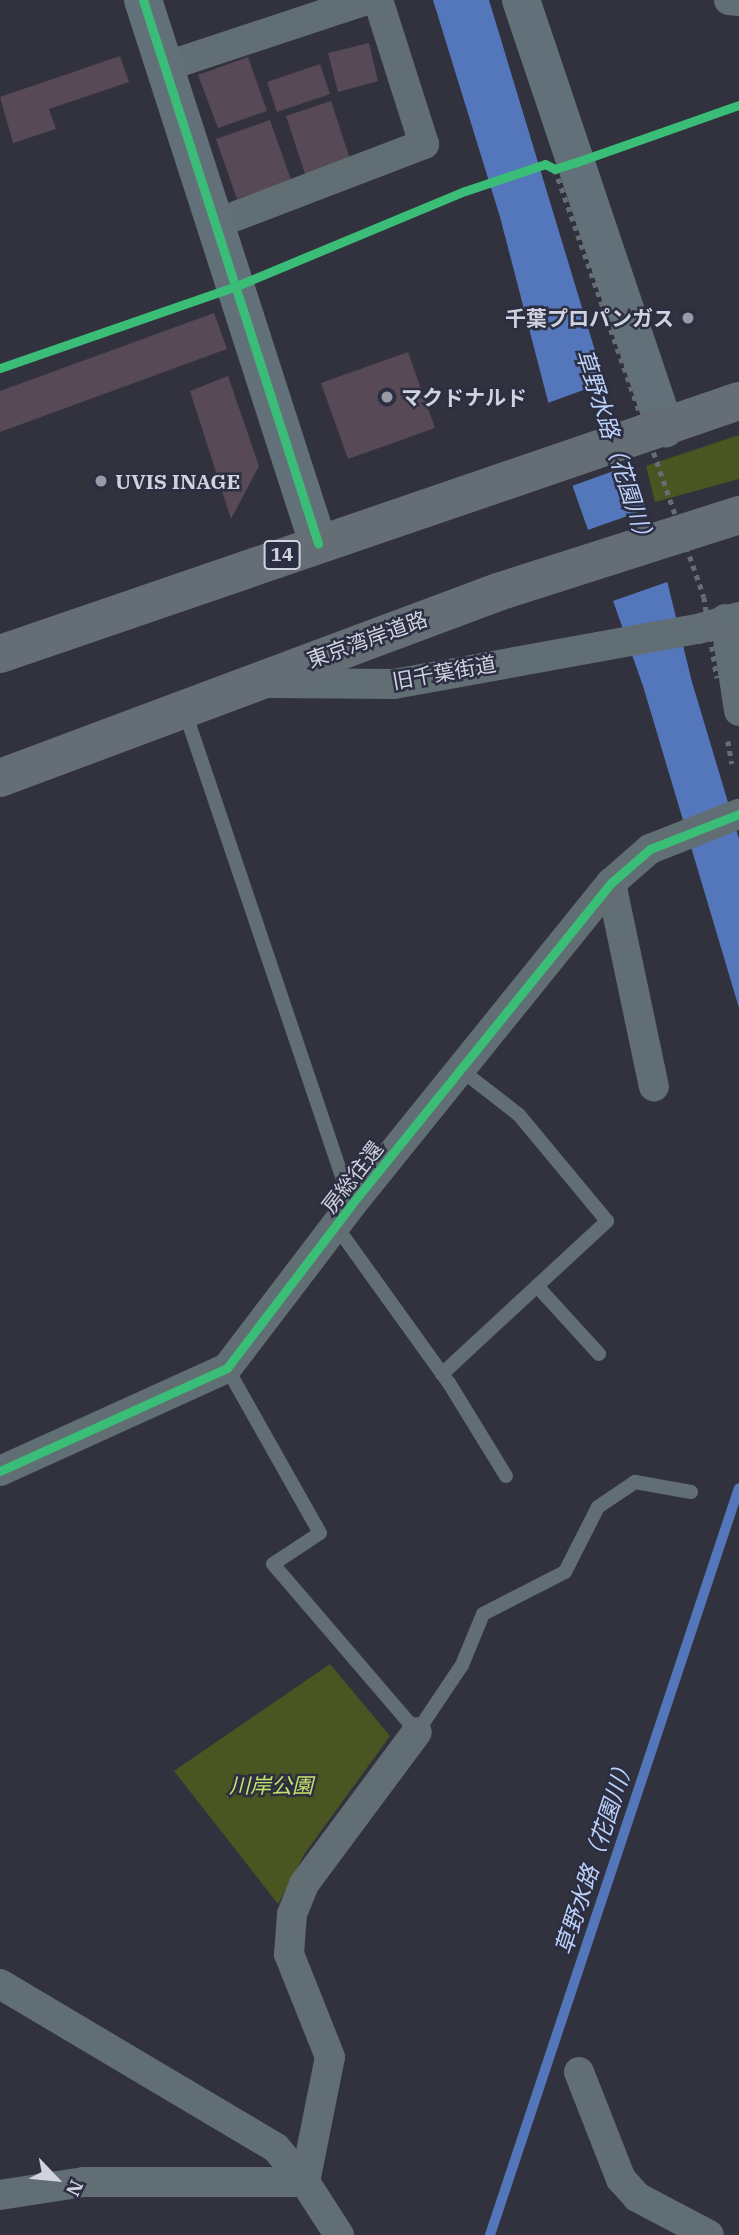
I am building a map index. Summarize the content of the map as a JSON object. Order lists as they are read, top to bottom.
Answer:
{
  "streets": {
    "highway": ["14", "東京湾岸道路"],
    "street": ["旧千葉街道", "房総往還"]
  },
  "crossings": [
    ["東京湾岸道路", "旧千葉街道"]
  ],
  "water": ["草野水路（花園川）"],
  "parks": ["川岸公園"],
  "places": ["千葉プロパンガス", "マクドナルド", "UVIS INAGE"],
  "north": "bottom right"
}
